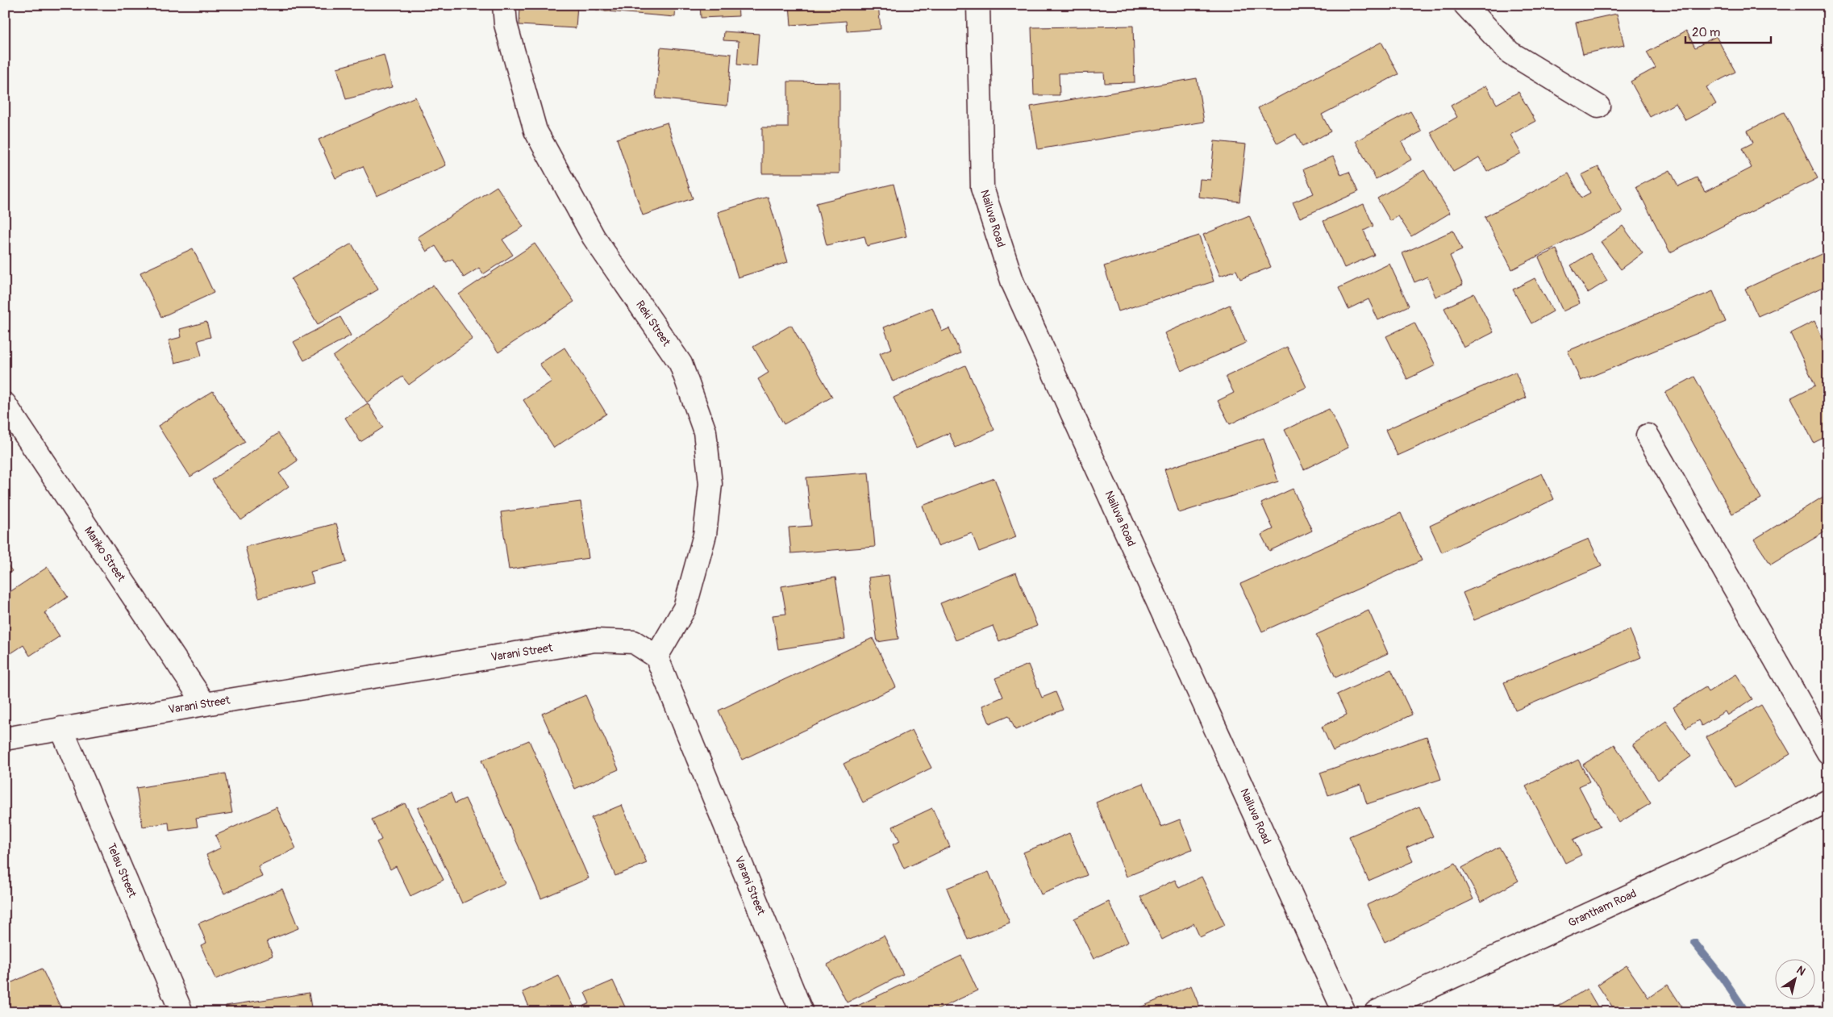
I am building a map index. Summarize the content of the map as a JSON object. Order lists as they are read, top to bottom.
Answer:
{
  "streets": {
    "street": [
      "Nailuva Road",
      "Reki Street",
      "Mariko Street",
      "Varani Street",
      "Telau Street",
      "Grantham Road"
    ]
  },
  "crossings": [
    ["Reki Street", "Varani Street"],
    ["Mariko Street", "Varani Street"],
    ["Varani Street", "Telau Street"]
  ],
  "scale_bar": "20 m",
  "north": "top right"
}
